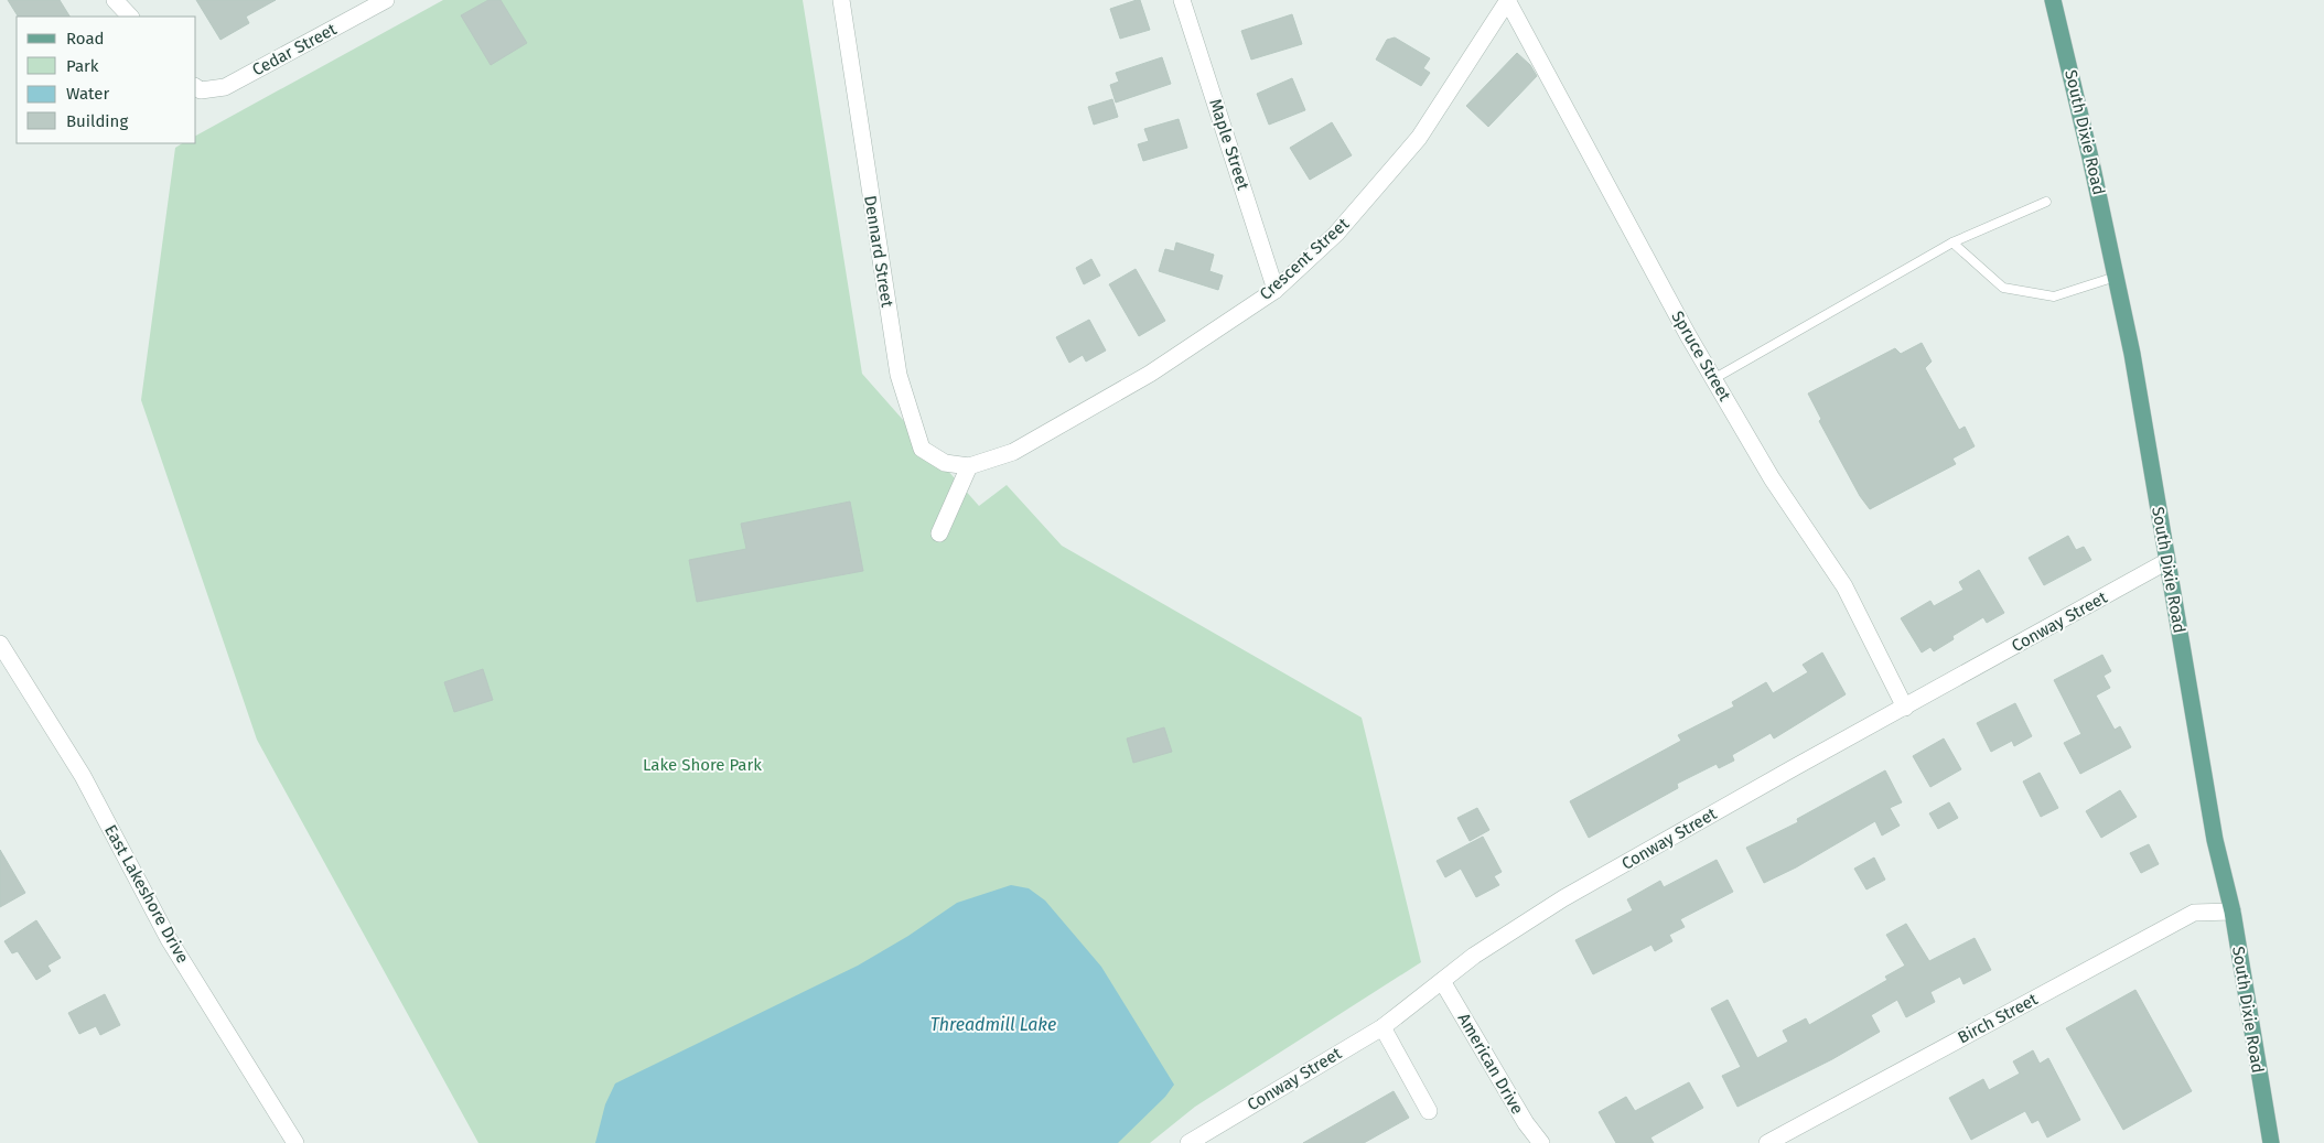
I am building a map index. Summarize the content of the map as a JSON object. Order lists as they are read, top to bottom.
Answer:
{
  "streets": {
    "main road": ["South Dixie Road"],
    "street": [
      "Cedar Street",
      "Maple Street",
      "Dennard Street",
      "Crescent Street",
      "Spruce Street",
      "Conway Street",
      "East Lakeshore Drive",
      "Birch Street",
      "American Drive"
    ]
  },
  "crossings": [
    ["South Dixie Road", "Conway Street"],
    ["South Dixie Road", "Birch Street"],
    ["Maple Street", "Crescent Street"],
    ["Dennard Street", "Crescent Street"],
    ["Crescent Street", "Spruce Street"],
    ["Spruce Street", "Conway Street"],
    ["Conway Street", "American Drive"]
  ],
  "water": ["Threadmill Lake"],
  "parks": ["Lake Shore Park"],
  "legend": [
    "Road",
    "Park",
    "Water",
    "Building"
  ]
}
